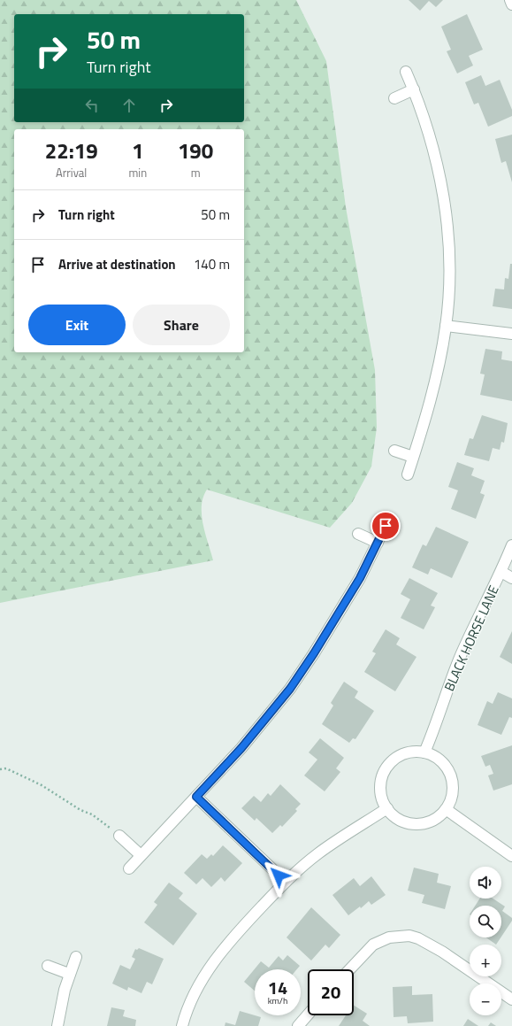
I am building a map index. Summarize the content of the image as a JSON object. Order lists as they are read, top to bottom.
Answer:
{
  "streets": {
    "street": ["BLACK HORSE LANE"]
  },
  "page": {
    "turn": ["50 m", "Turn right"],
    "eta": [
      "22:19",
      "Arrival",
      "1",
      "min",
      "190",
      "m"
    ],
    "list": [
      {
        "name": "Turn right",
        "value": "50 m"
      },
      {
        "name": "Arrive at destination",
        "value": "140 m"
      }
    ],
    "buttons": ["Exit", "Share"],
    "map_buttons": ["+", "−"],
    "speed": "14 km/h",
    "limit": "20"
  }
}
